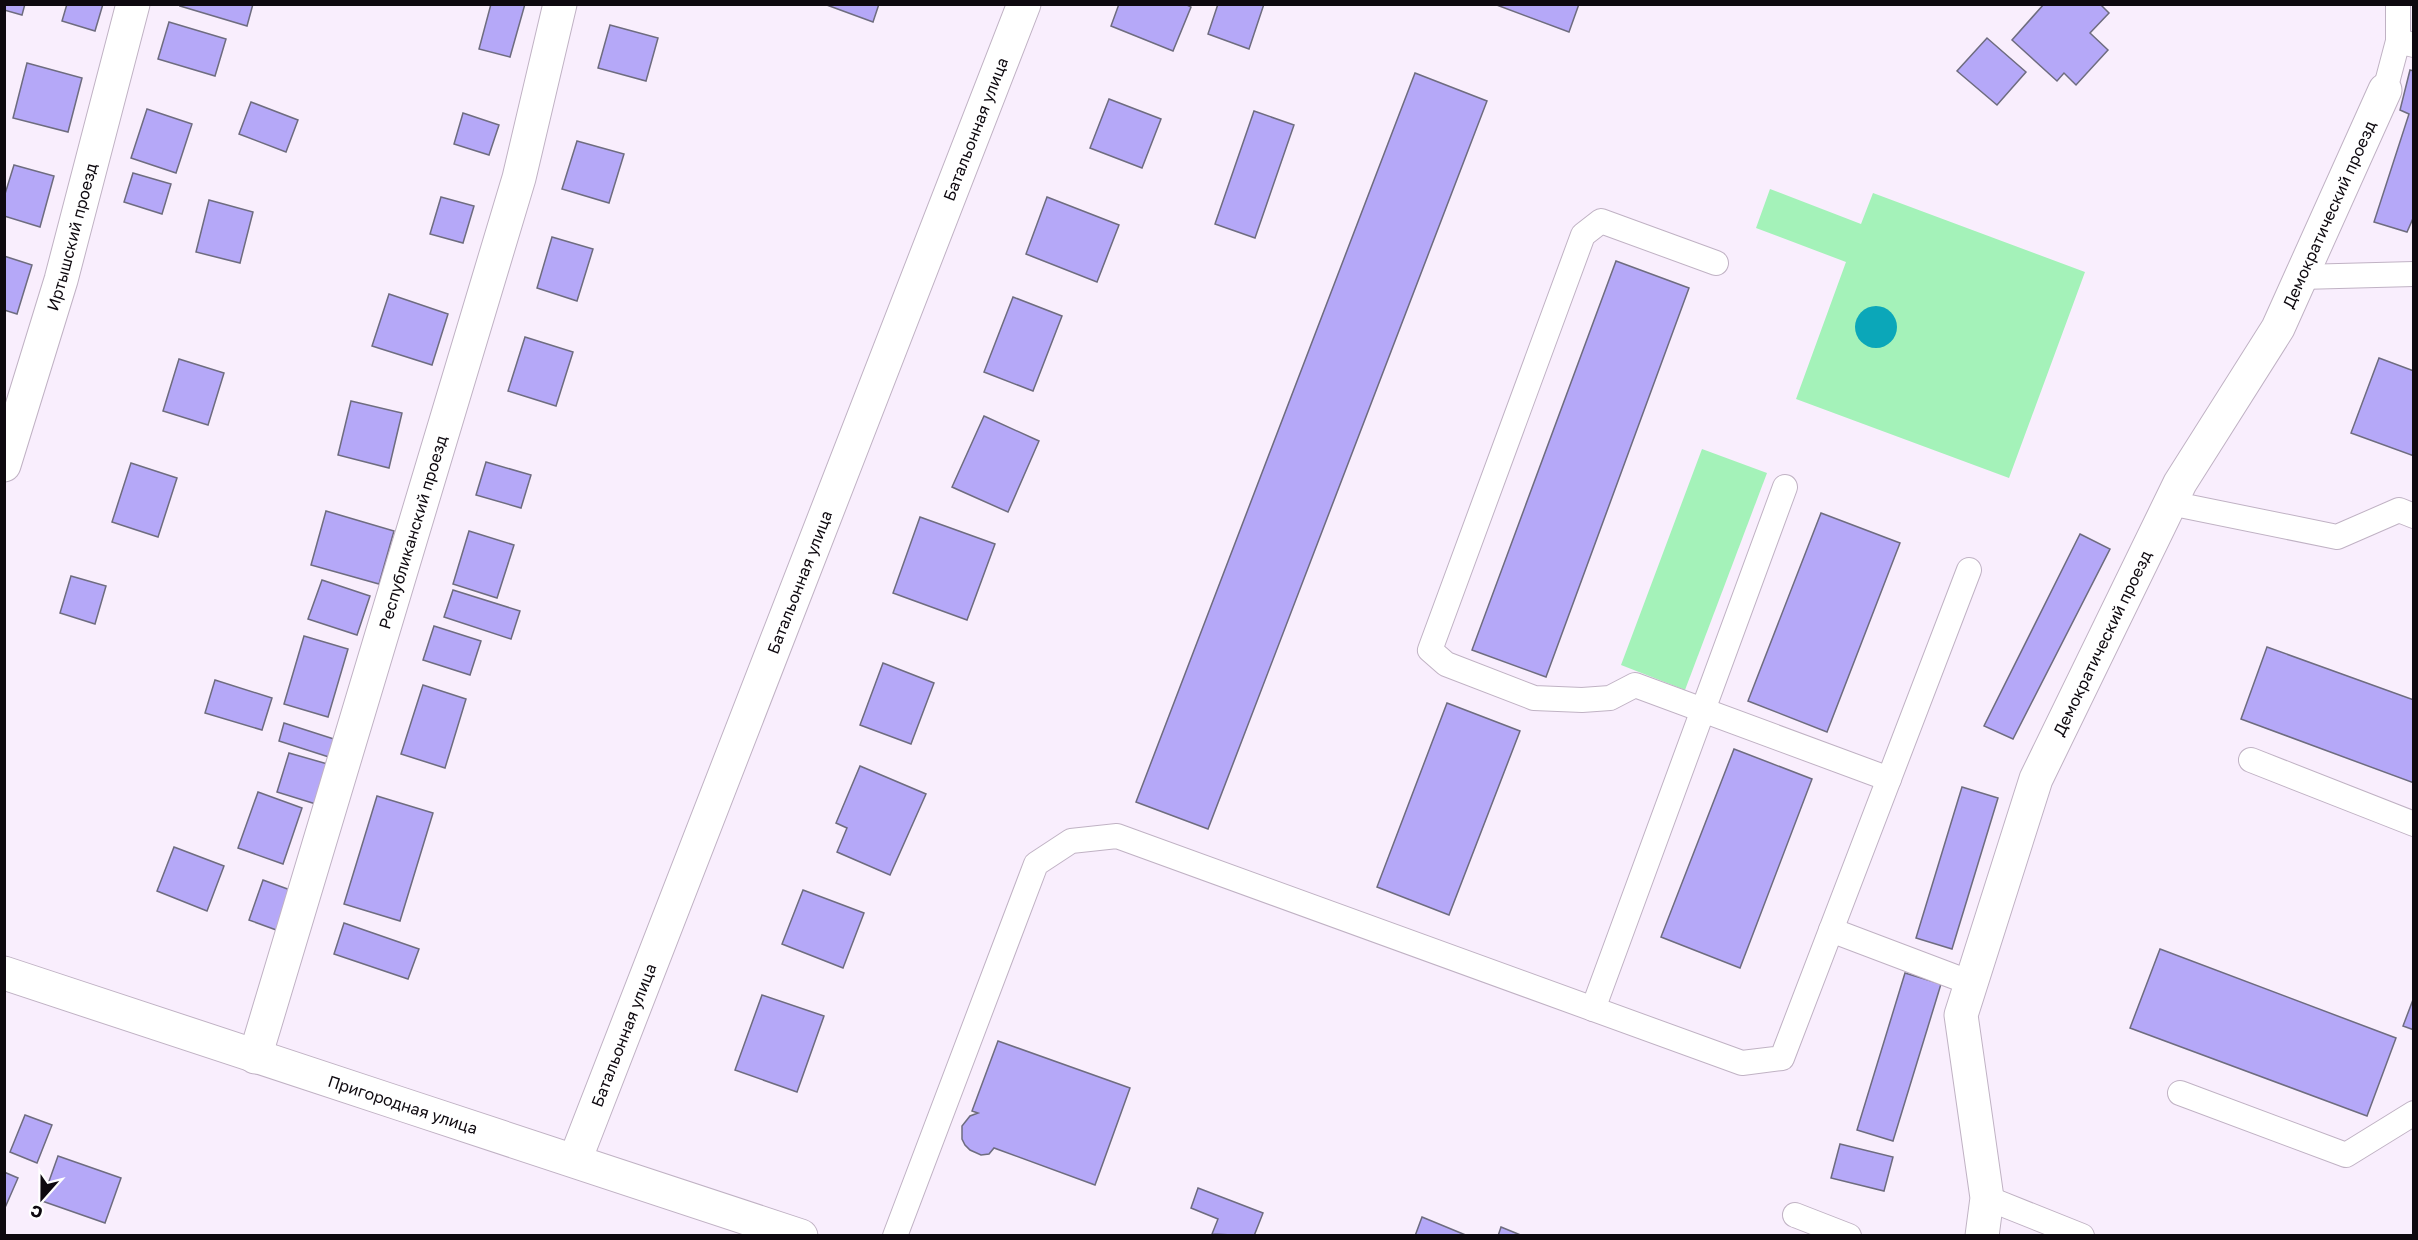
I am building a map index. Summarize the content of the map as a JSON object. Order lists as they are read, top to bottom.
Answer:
{
  "streets": {
    "street": [
      "Батальонная улица",
      "Демократический проезд",
      "Иртышский проезд",
      "Республиканский проезд",
      "Пригородная улица"
    ]
  },
  "crossings": [
    ["Батальонная улица", "Пригородная улица"],
    ["Республиканский проезд", "Пригородная улица"]
  ],
  "north": "bottom"
}
